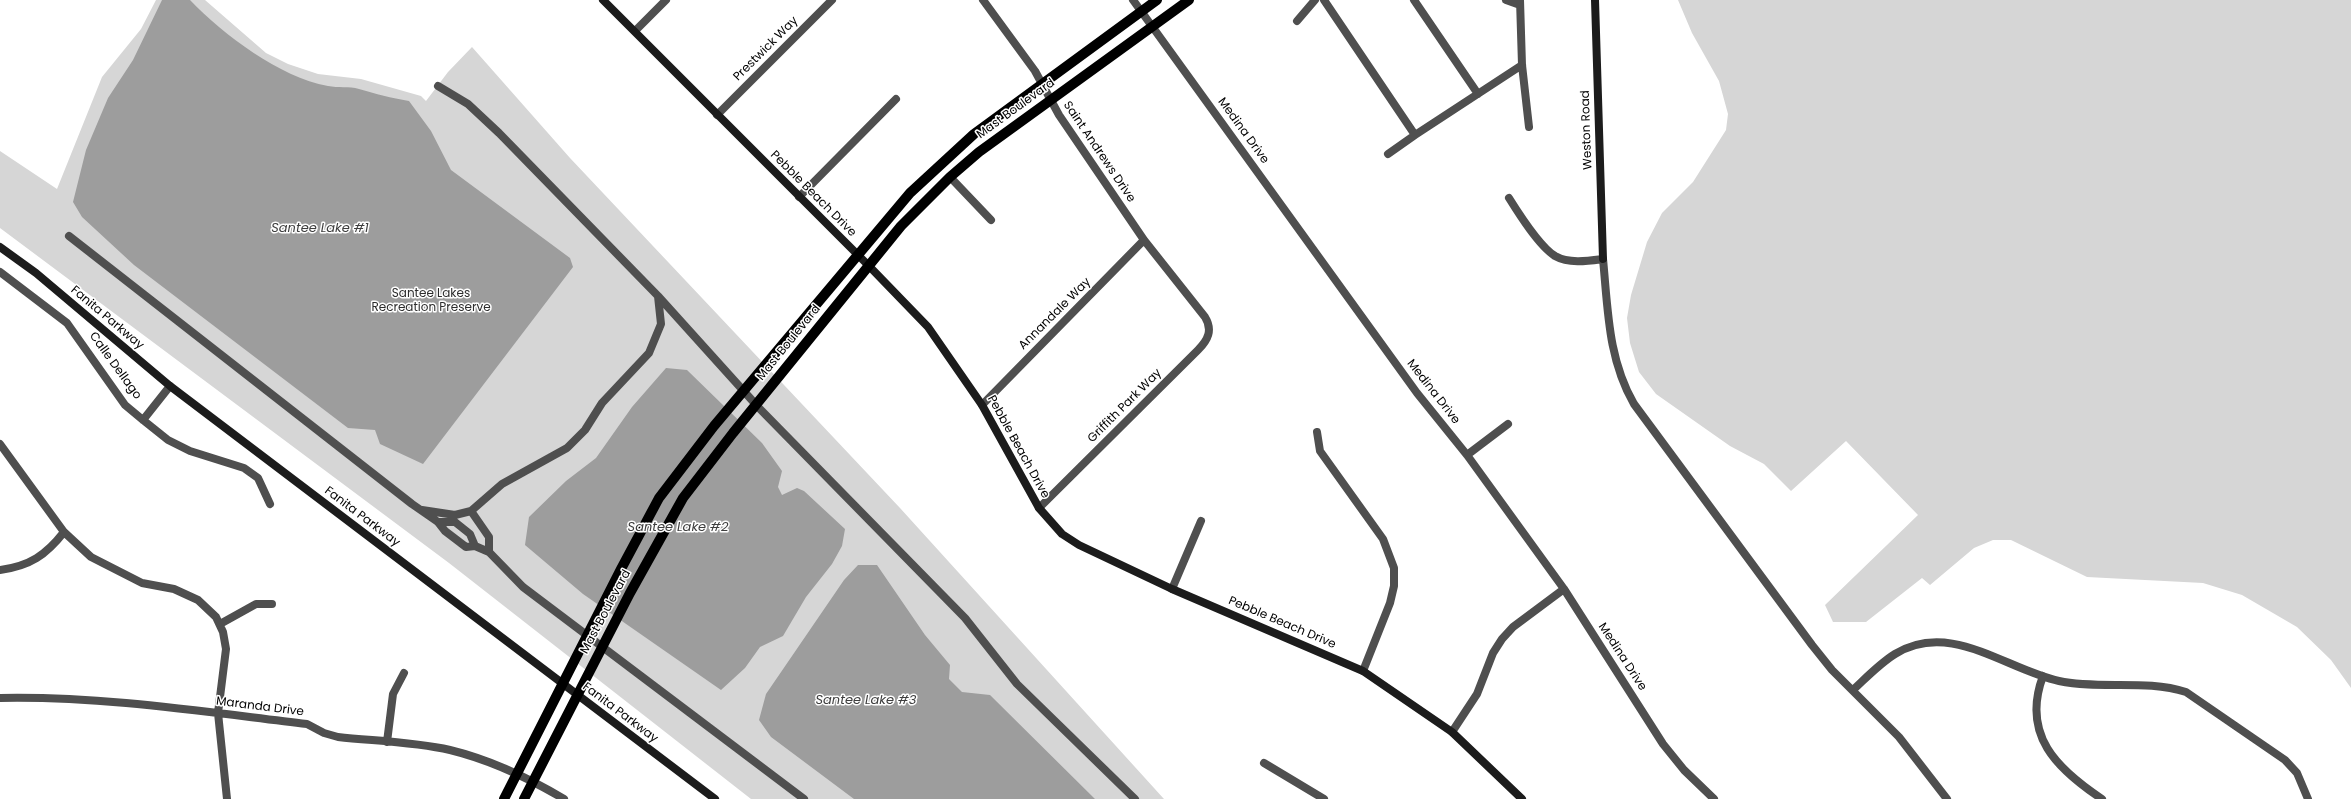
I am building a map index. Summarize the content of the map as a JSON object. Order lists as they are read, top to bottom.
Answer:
{
  "streets": {
    "main road": ["Mast Boulevard"],
    "street": [
      "Prestwick Way",
      "Weston Road",
      "Medina Drive",
      "Saint Andrews Drive",
      "Pebble Beach Drive",
      "Annandale Way",
      "Fanita Parkway",
      "Calle Dellago",
      "Griffith Park Way",
      "Maranda Drive"
    ]
  },
  "crossings": [
    ["Prestwick Way", "Pebble Beach Drive"],
    ["Mast Boulevard", "Medina Drive"],
    ["Mast Boulevard", "Saint Andrews Drive"],
    ["Mast Boulevard", "Pebble Beach Drive"],
    ["Mast Boulevard", "Fanita Parkway"],
    ["Mast Boulevard", "Maranda Drive"],
    ["Saint Andrews Drive", "Annandale Way"],
    ["Saint Andrews Drive", "Griffith Park Way"],
    ["Pebble Beach Drive", "Annandale Way"],
    ["Pebble Beach Drive", "Griffith Park Way"]
  ],
  "water": ["Santee Lake #1", "Santee Lake #2", "Santee Lake #3"],
  "parks": ["Santee Lakes Recreation Preserve"]
}
